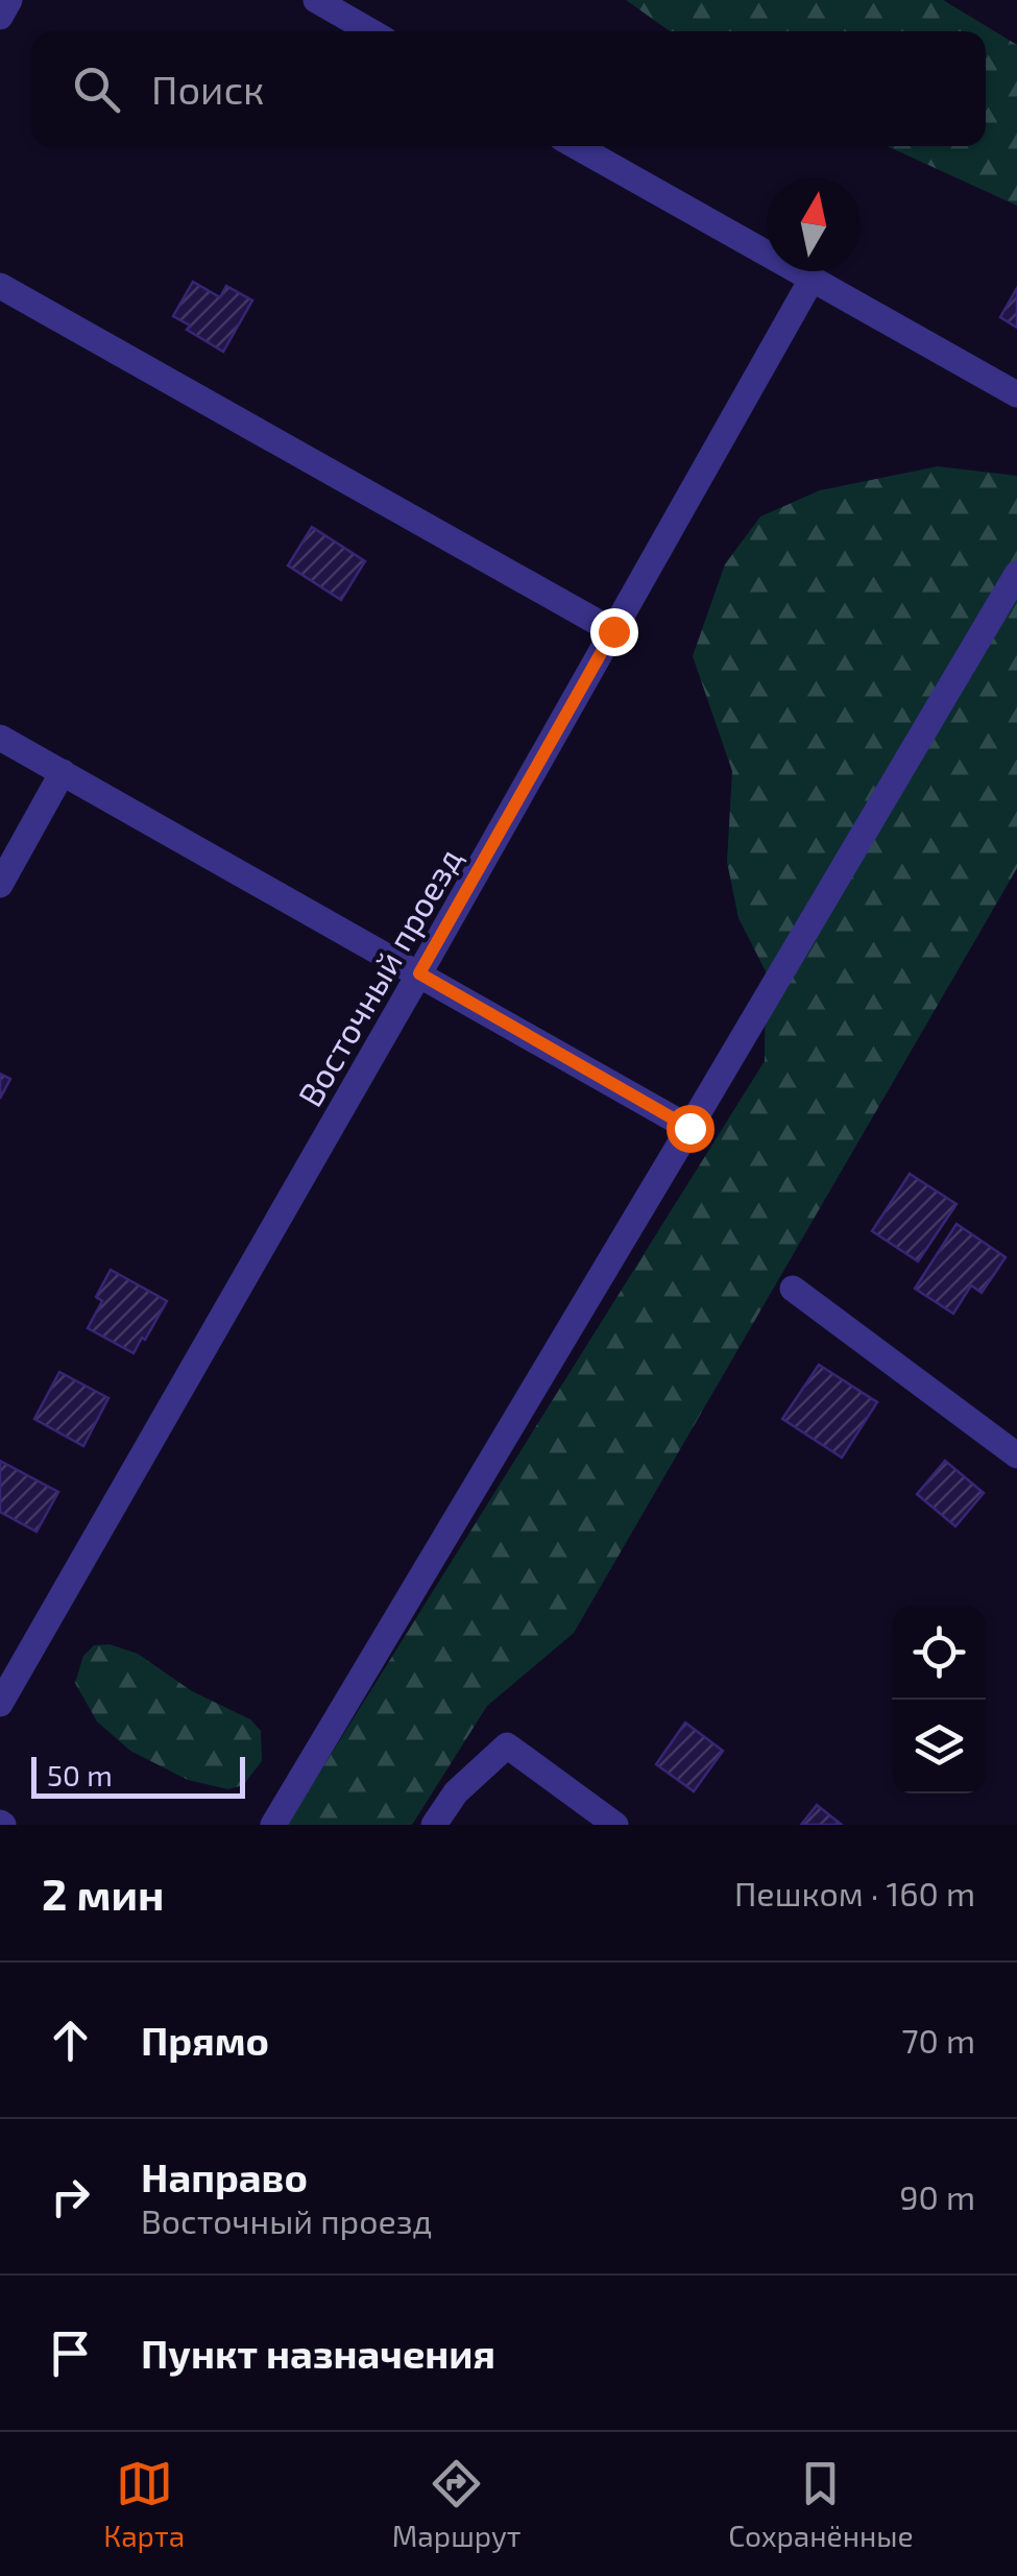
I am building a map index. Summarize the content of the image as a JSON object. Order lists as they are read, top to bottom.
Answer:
{
  "streets": {
    "street": ["Восточный проезд"]
  },
  "scale_bar": "50 m",
  "north": "top",
  "page": {
    "search": "Поиск",
    "scale": "50 m",
    "heading": ["2 мин", "Пешком · 160 m"],
    "list": [
      ["Прямо", "70 m"],
      ["Направо", "Восточный проезд", "90 m"],
      "Пункт назначения"
    ],
    "nav": ["Карта", "Маршрут", "Сохранённые"]
  }
}
